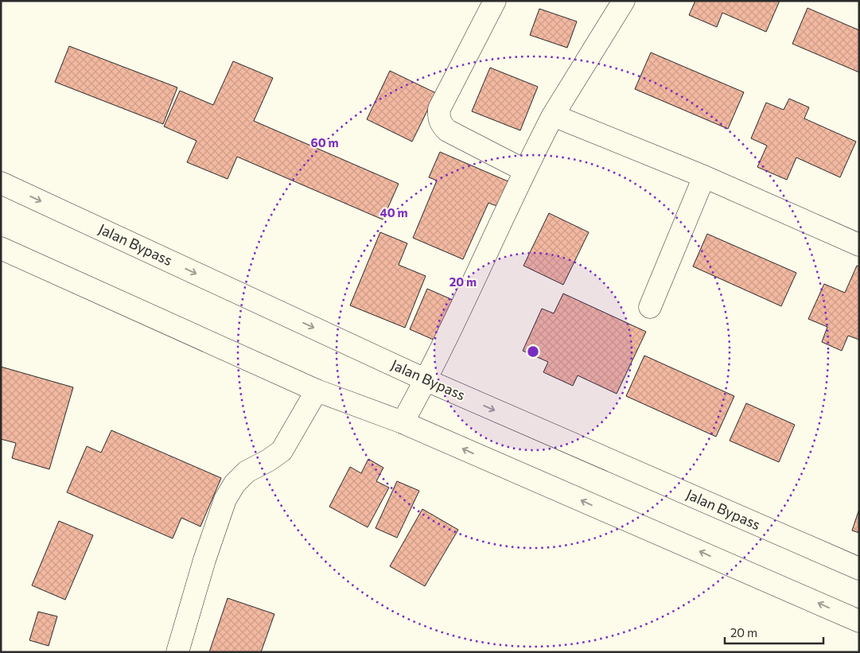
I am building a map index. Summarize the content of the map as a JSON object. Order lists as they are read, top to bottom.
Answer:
{
  "streets": {
    "main road": ["Jalan Bypass"]
  },
  "scale_bar": "20 m",
  "rings": ["60 m", "40 m", "20 m"]
}
